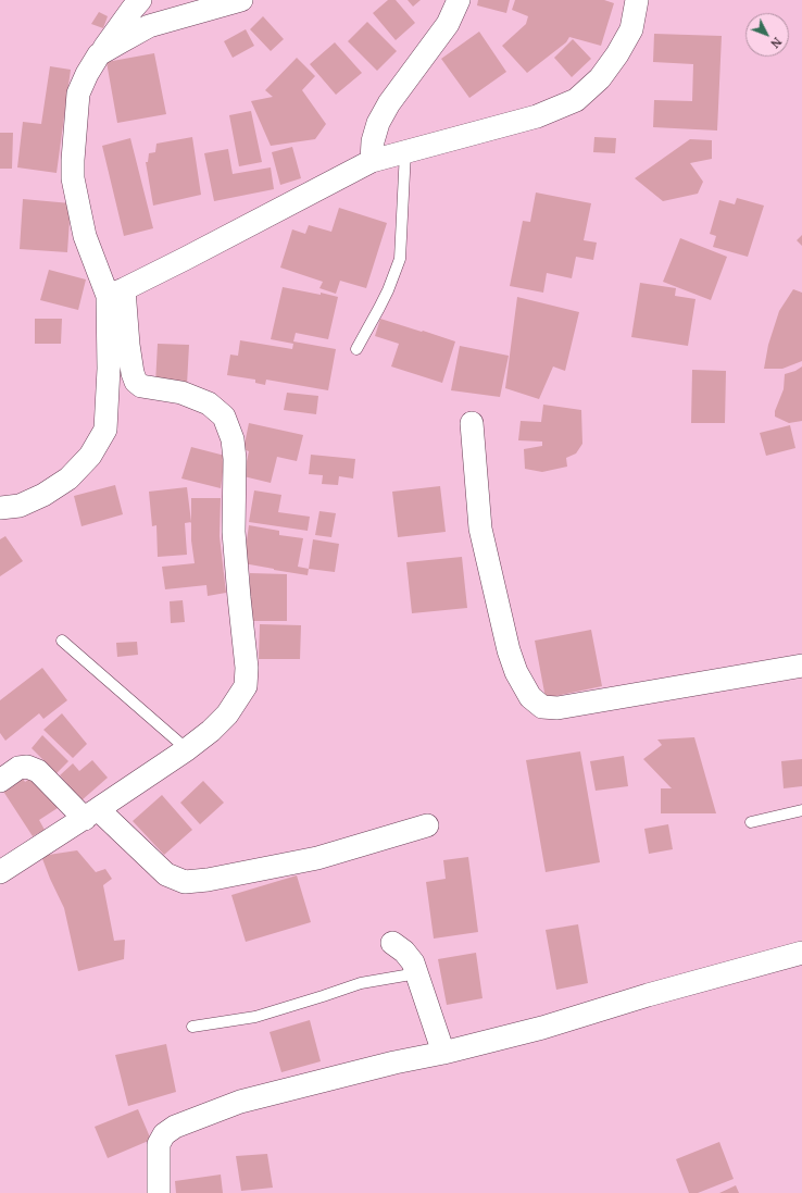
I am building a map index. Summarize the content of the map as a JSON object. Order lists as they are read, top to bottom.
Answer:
{
  "north": "bottom right"
}
